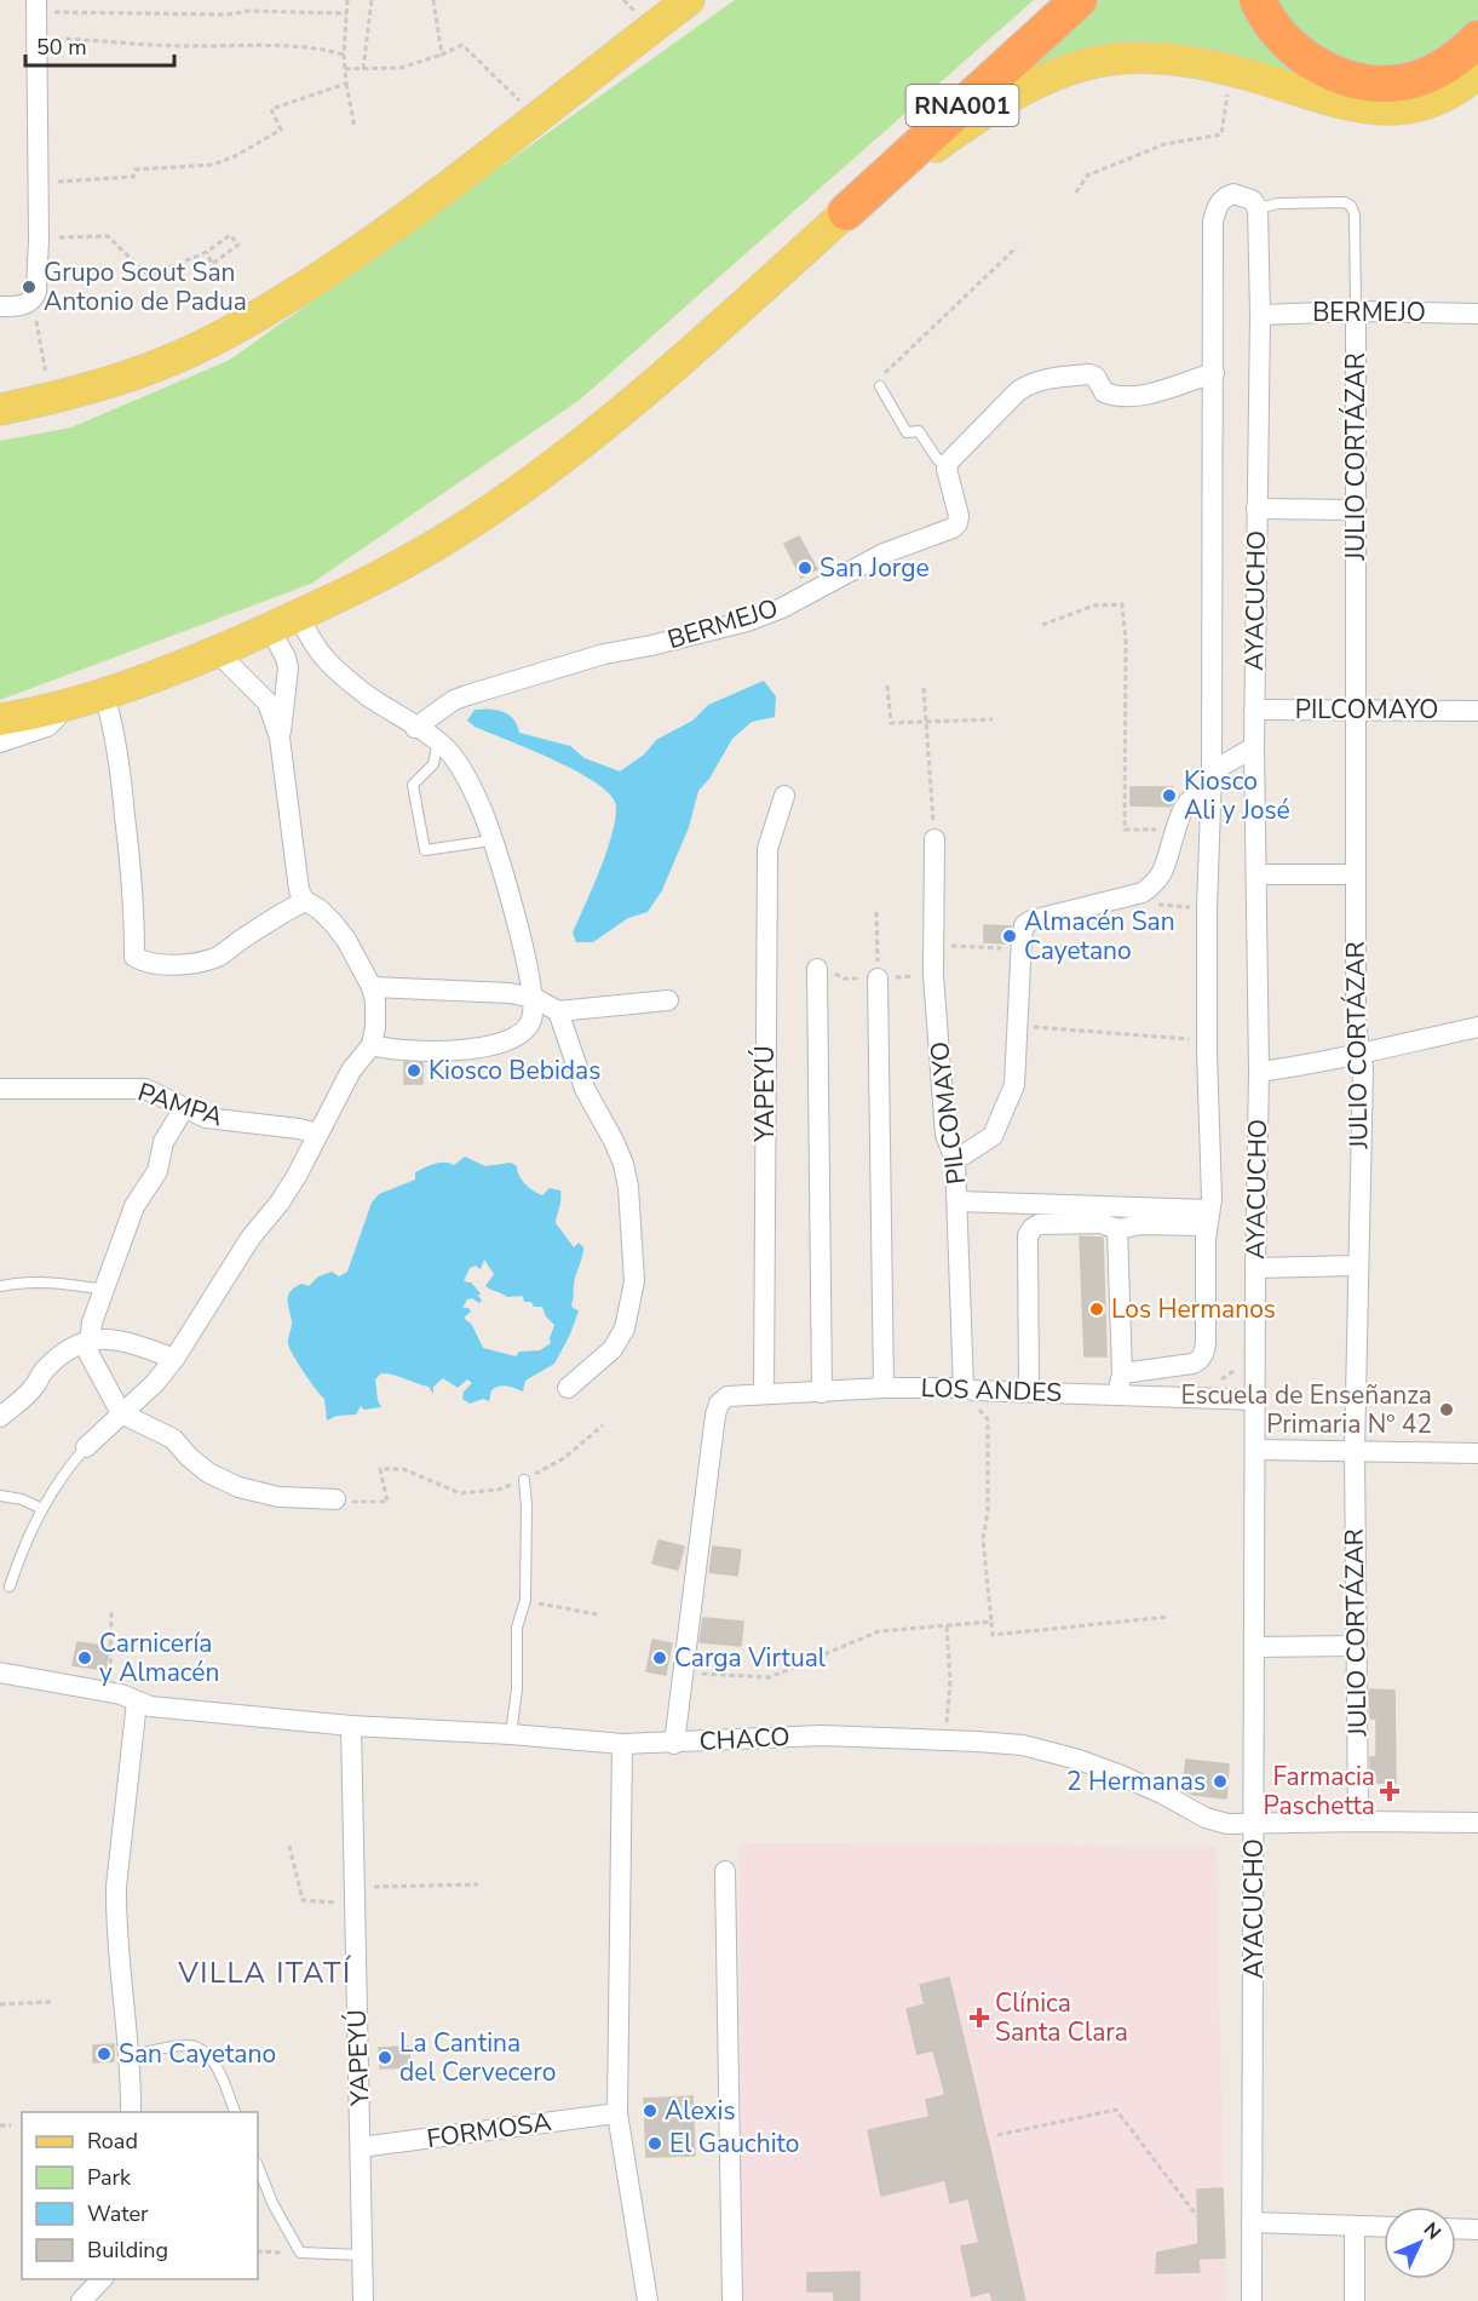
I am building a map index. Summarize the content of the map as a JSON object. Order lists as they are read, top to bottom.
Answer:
{
  "streets": {
    "highway": ["RNA001"],
    "street": [
      "BERMEJO",
      "JULIO CORTÁZAR",
      "AYACUCHO",
      "PILCOMAYO",
      "YAPEYÚ",
      "PAMPA",
      "LOS ANDES",
      "CHACO",
      "FORMOSA"
    ]
  },
  "crossings": [
    ["BERMEJO", "JULIO CORTÁZAR"],
    ["BERMEJO", "AYACUCHO"],
    ["JULIO CORTÁZAR", "PILCOMAYO"],
    ["JULIO CORTÁZAR", "CHACO"],
    ["AYACUCHO", "PILCOMAYO"],
    ["AYACUCHO", "LOS ANDES"],
    ["AYACUCHO", "CHACO"],
    ["PILCOMAYO", "LOS ANDES"],
    ["YAPEYÚ", "LOS ANDES"],
    ["YAPEYÚ", "CHACO"],
    ["YAPEYÚ", "FORMOSA"]
  ],
  "districts": ["VILLA ITATÍ"],
  "places": {
    "other": [
      "Grupo Scout San Antonio de Padua",
      "San Jorge",
      "Kiosco Ali y José",
      "Almacén San Cayetano",
      "Kiosco Bebidas",
      "Los Hermanos",
      "Escuela de Enseñanza Primaria Nº 42",
      "Carnicería y Almacén",
      "Carga Virtual",
      "2 Hermanas",
      "San Cayetano",
      "La Cantina del Cervecero",
      "Alexis",
      "El Gauchito"
    ],
    "health": ["Farmacia Paschetta", "Clínica Santa Clara"]
  },
  "legend": [
    "Road",
    "Park",
    "Water",
    "Building"
  ],
  "scale_bar": "50 m",
  "north": "top right"
}
